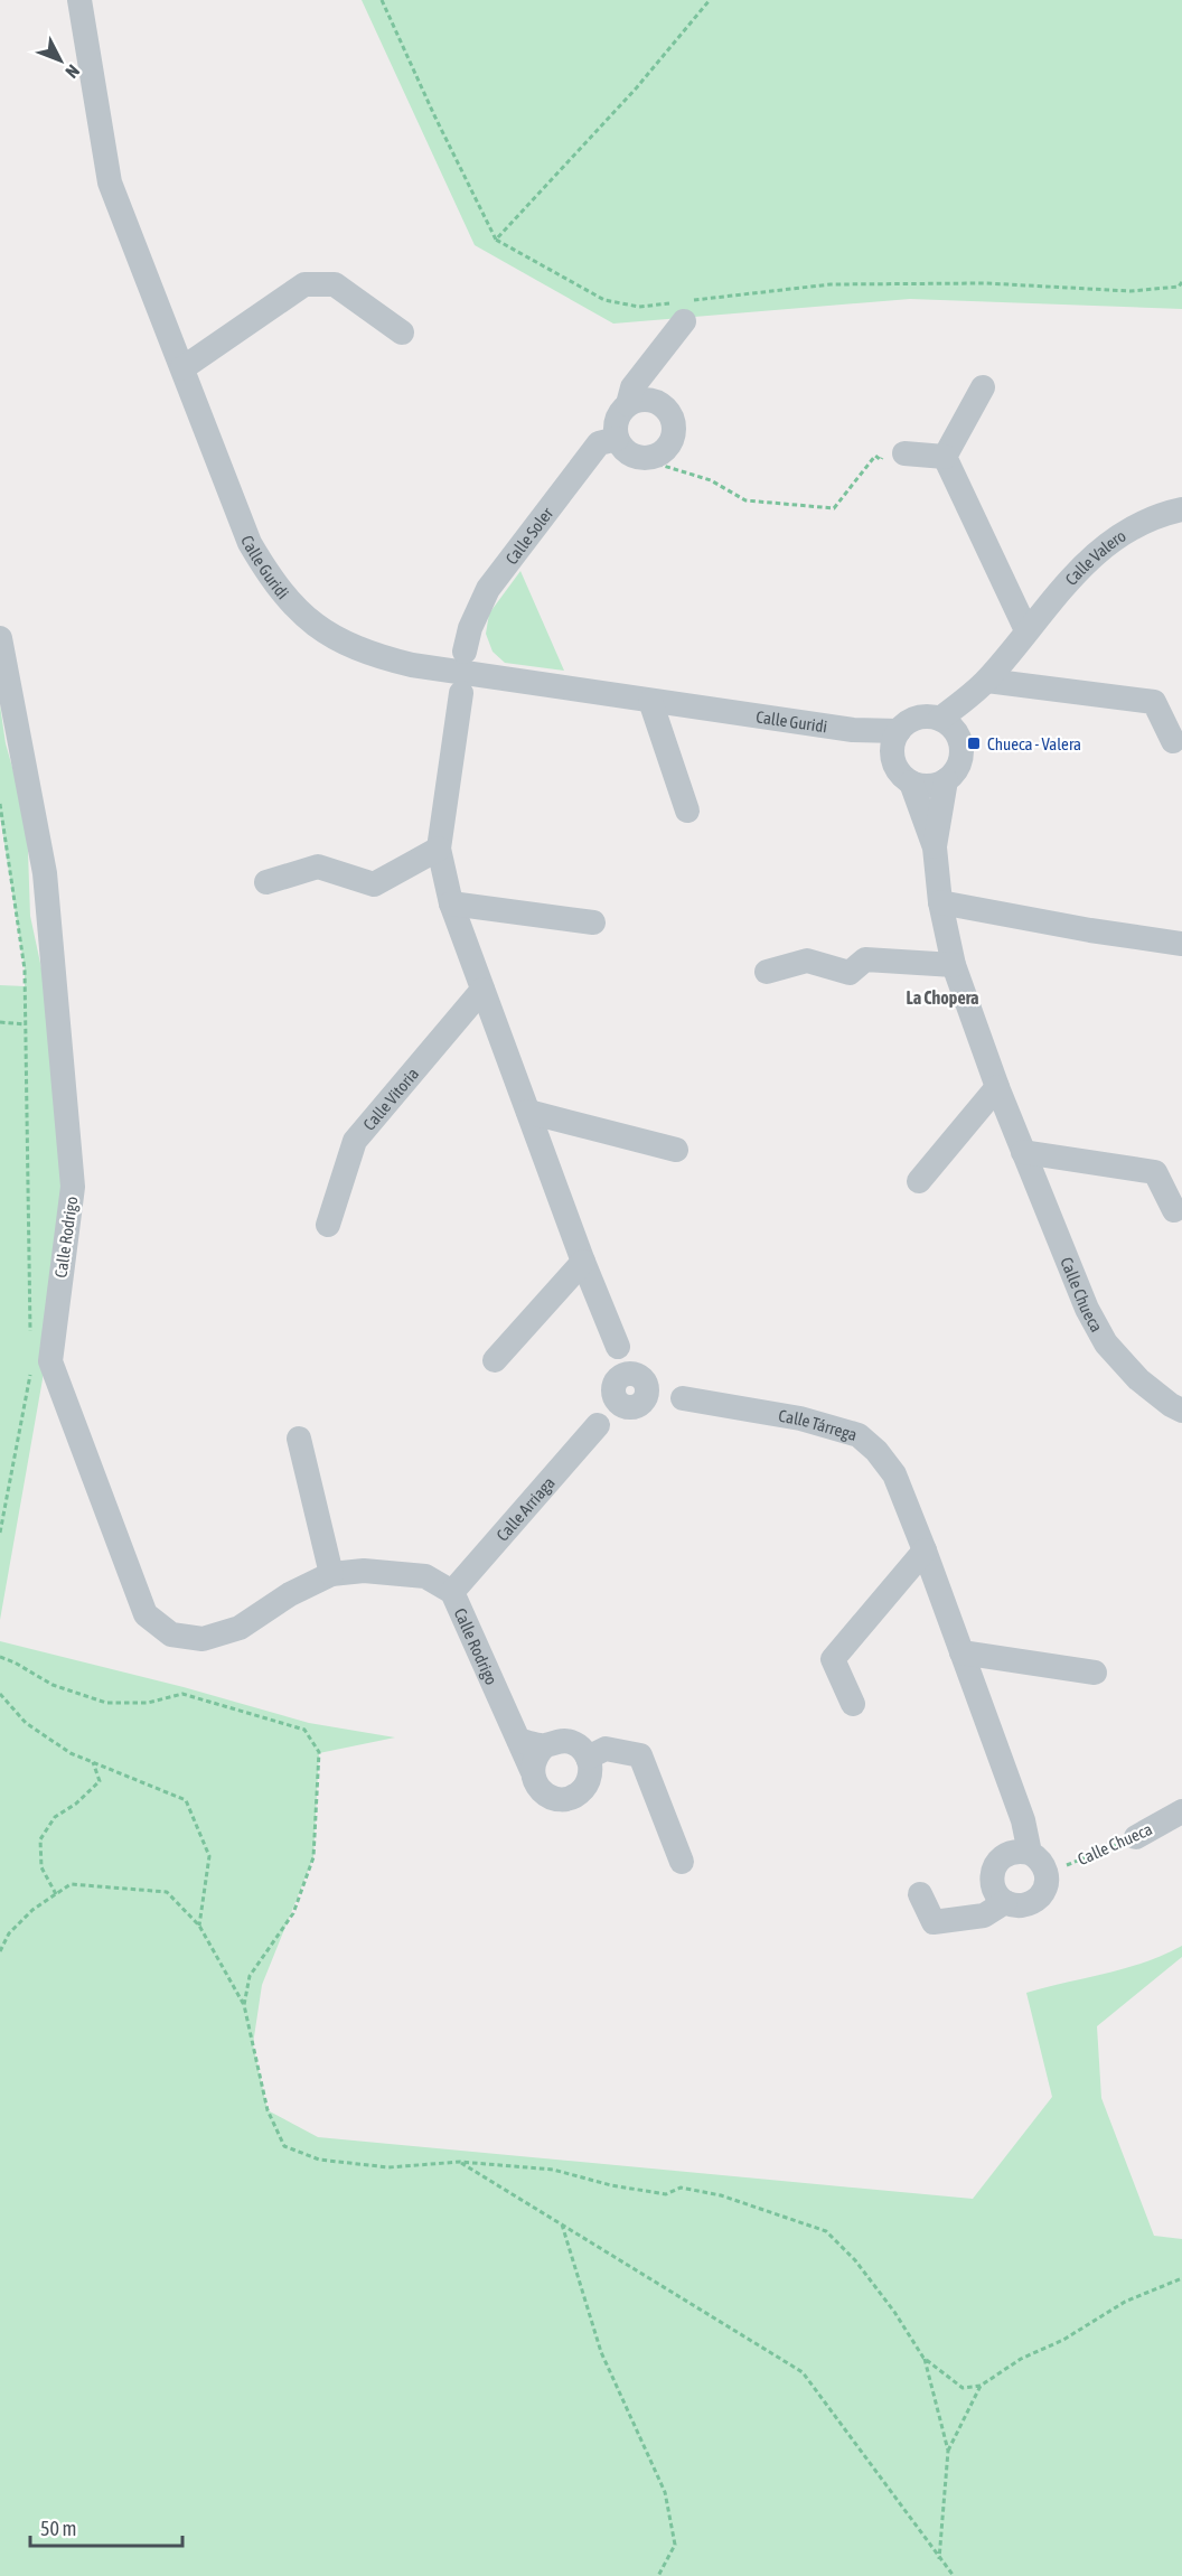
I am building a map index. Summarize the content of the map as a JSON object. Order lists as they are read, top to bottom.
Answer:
{
  "streets": {
    "street": [
      "Calle Soler",
      "Calle Valero",
      "Calle Guridi",
      "Calle Vitoria",
      "Calle Rodrigo",
      "Calle Chueca",
      "Calle Tárrega",
      "Calle Arriaga"
    ]
  },
  "crossings": [
    ["Calle Valero", "Calle Guridi"],
    ["Calle Valero", "Calle Chueca"],
    ["Calle Guridi", "Calle Chueca"],
    ["Calle Rodrigo", "Calle Arriaga"],
    ["Calle Chueca", "Calle Tárrega"],
    ["Calle Tárrega", "Calle Arriaga"]
  ],
  "districts": ["La Chopera"],
  "places": {
    "transit": ["Chueca - Valera"]
  },
  "scale_bar": "50 m",
  "north": "bottom right"
}
